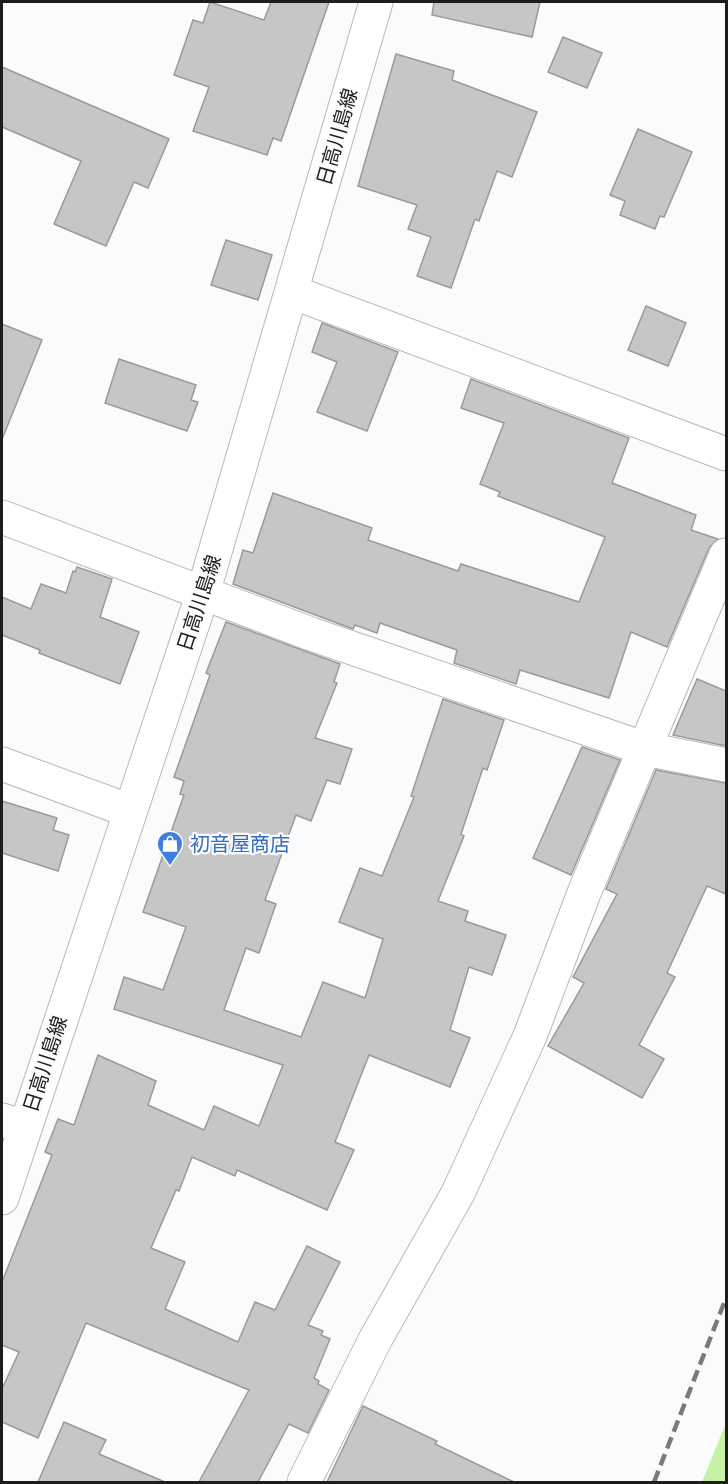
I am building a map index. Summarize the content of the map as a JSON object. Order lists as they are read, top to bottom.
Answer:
{
  "streets": {
    "street": ["日高川島線"]
  },
  "places": {
    "shop": ["初音屋商店"]
  }
}
